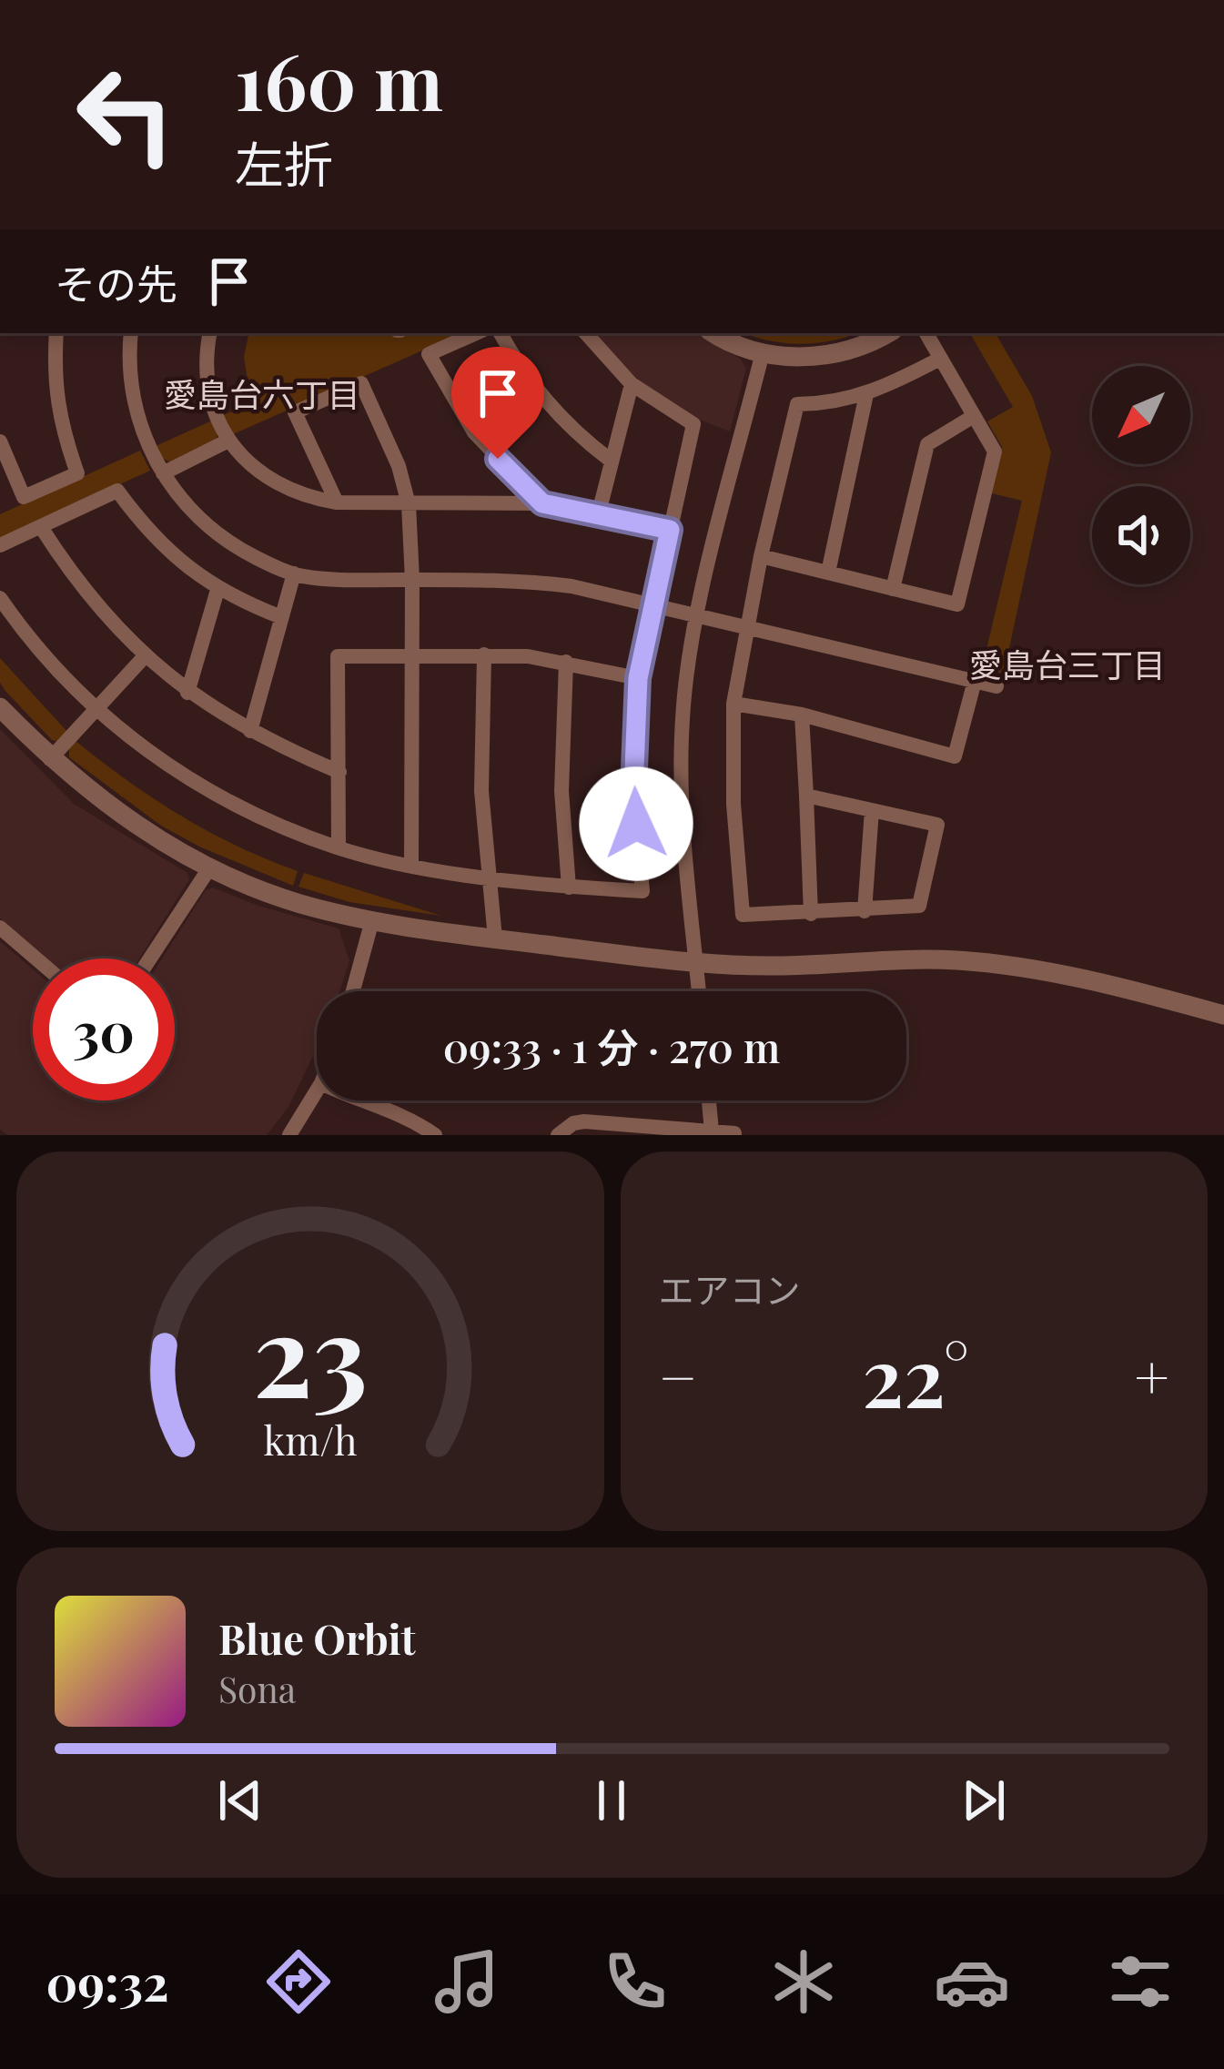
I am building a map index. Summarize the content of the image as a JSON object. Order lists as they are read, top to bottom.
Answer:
{
  "districts": ["愛島台六丁目", "愛島台三丁目"],
  "north": "bottom left",
  "page": {
    "turn": ["160 m", "左折"],
    "then": "その先",
    "limit": "30",
    "trip": "09:33 · 1 分 · 270 m",
    "tile": "エアコン",
    "heat": ["−", "22°", "+"],
    "song": ["Blue Orbit", "Sona"],
    "tabs": "09:32",
    "gauge": ["23", "km/h"]
  }
}
